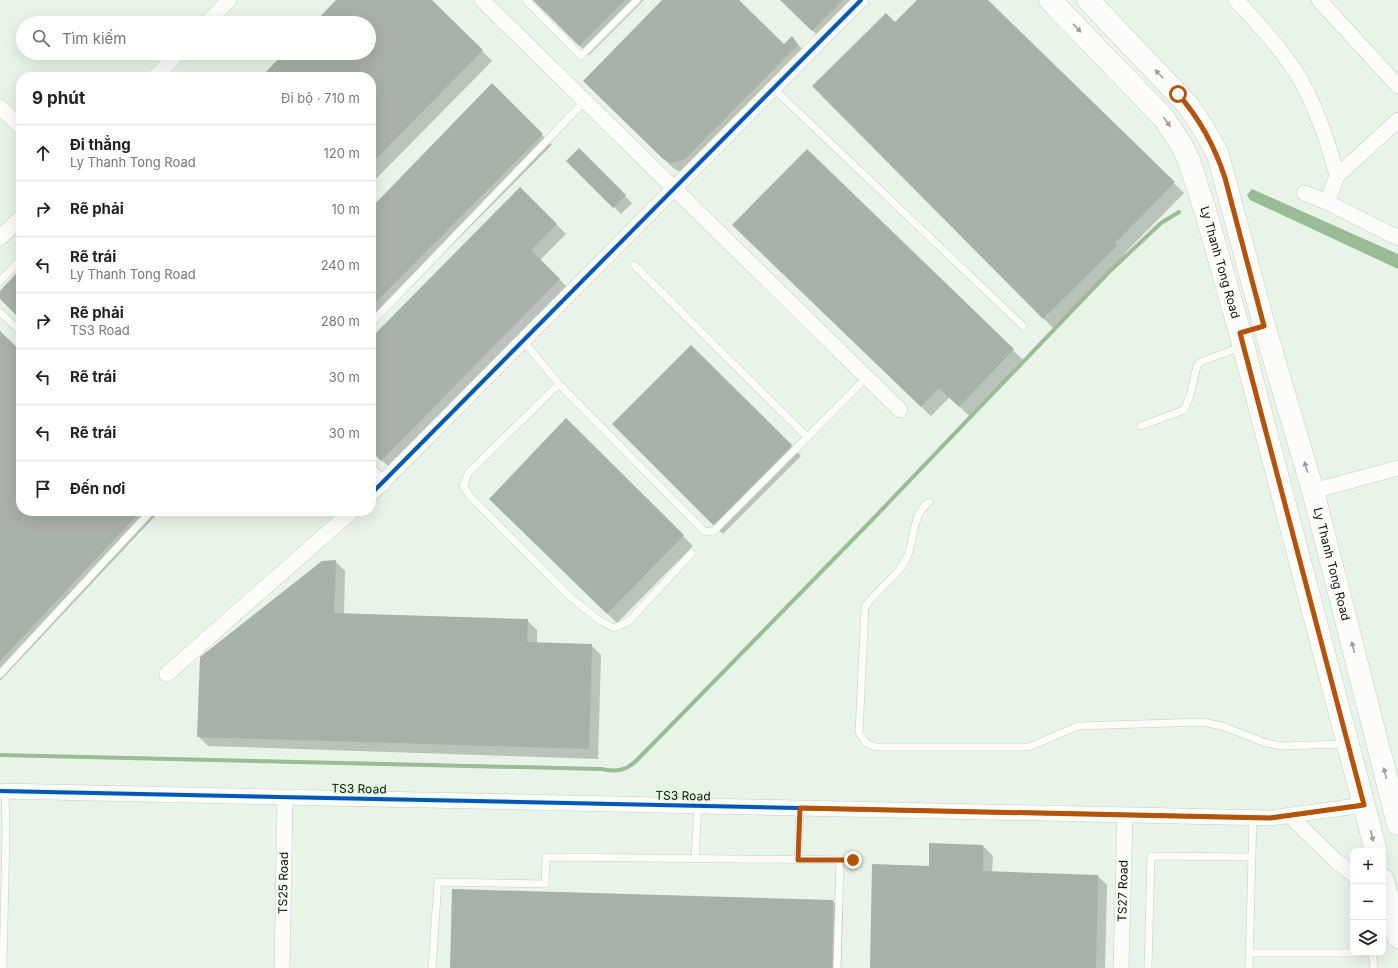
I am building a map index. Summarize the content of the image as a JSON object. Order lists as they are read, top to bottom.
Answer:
{
  "streets": {
    "main road": ["Ly Thanh Tong Road"],
    "street": ["TS3 Road", "TS25 Road", "TS27 Road"]
  },
  "crossings": [
    ["Ly Thanh Tong Road", "TS3 Road"],
    ["TS3 Road", "TS25 Road"],
    ["TS3 Road", "TS27 Road"]
  ],
  "page": {
    "search": "Tìm kiếm",
    "heading": ["9 phút", "Đi bộ · 710 m"],
    "list": [
      ["Đi thẳng", "Ly Thanh Tong Road", "120 m"],
      ["Rẽ phải", "10 m"],
      ["Rẽ trái", "Ly Thanh Tong Road", "240 m"],
      ["Rẽ phải", "TS3 Road", "280 m"],
      ["Rẽ trái", "30 m"],
      ["Rẽ trái", "30 m"],
      "Đến nơi"
    ],
    "map_buttons": ["+", "−"]
  }
}
